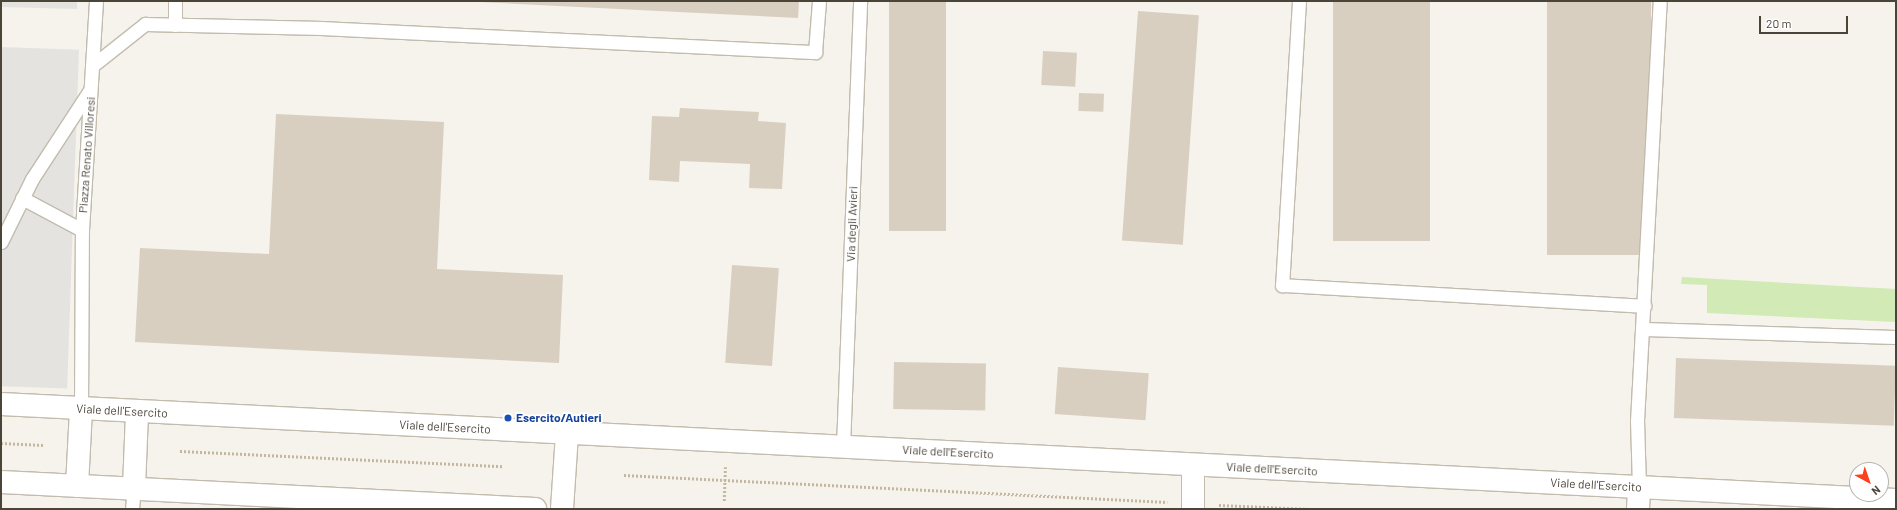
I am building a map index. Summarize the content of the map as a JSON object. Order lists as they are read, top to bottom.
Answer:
{
  "streets": {
    "street": ["Viale dell'Esercito"],
    "lane": ["Piazza Renato Villoresi", "Via degli Avieri"]
  },
  "crossings": [
    ["Piazza Renato Villoresi", "Viale dell'Esercito"],
    ["Via degli Avieri", "Viale dell'Esercito"]
  ],
  "places": ["Esercito/Autieri"],
  "scale_bar": "20 m",
  "north": "bottom right"
}
